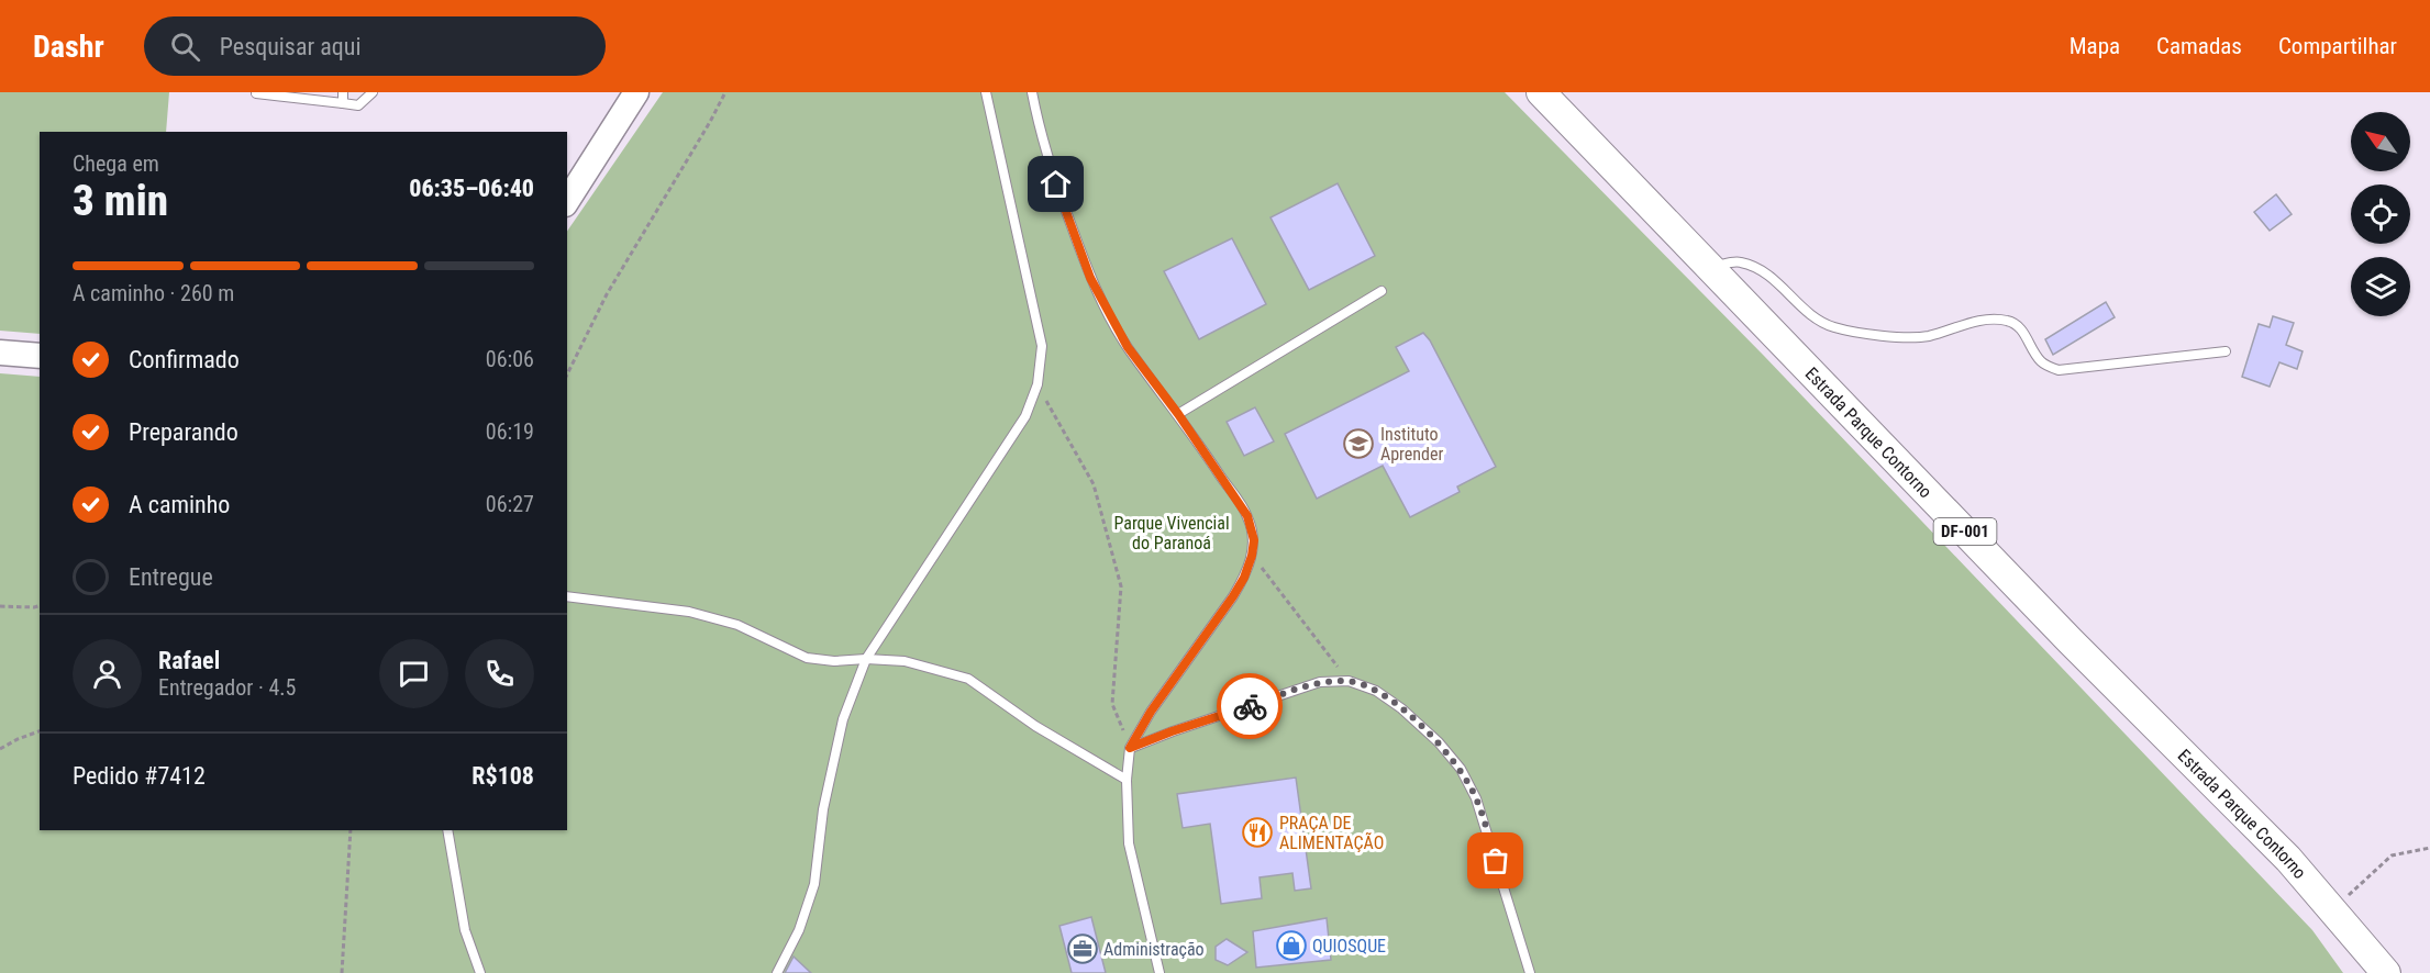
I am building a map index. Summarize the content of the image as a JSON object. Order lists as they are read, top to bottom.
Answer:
{
  "streets": {
    "main road": ["Estrada Parque Contorno", "DF-001"]
  },
  "parks": ["Parque Vivencial do Paranoá"],
  "places": {
    "school or university": ["Instituto Aprender"],
    "restaurant": ["PRAÇA DE ALIMENTAÇÃO"],
    "shop": ["QUIOSQUE"],
    "office": ["Administração"]
  },
  "north": "top left",
  "page": {
    "header": "Dashr",
    "search": "Pesquisar aqui",
    "nav": ["Mapa", "Camadas", "Compartilhar"],
    "heading": ["3 min", "Chega em", "06:35–06:40"],
    "panel": [
      "Rafael",
      "Entregador · 4.5",
      "Pedido #7412",
      "R$108"
    ],
    "bar": "A caminho · 260 m",
    "list": [
      ["Confirmado", "06:06"],
      ["Preparando", "06:19"],
      ["A caminho", "06:27"],
      "Entregue"
    ]
  }
}
